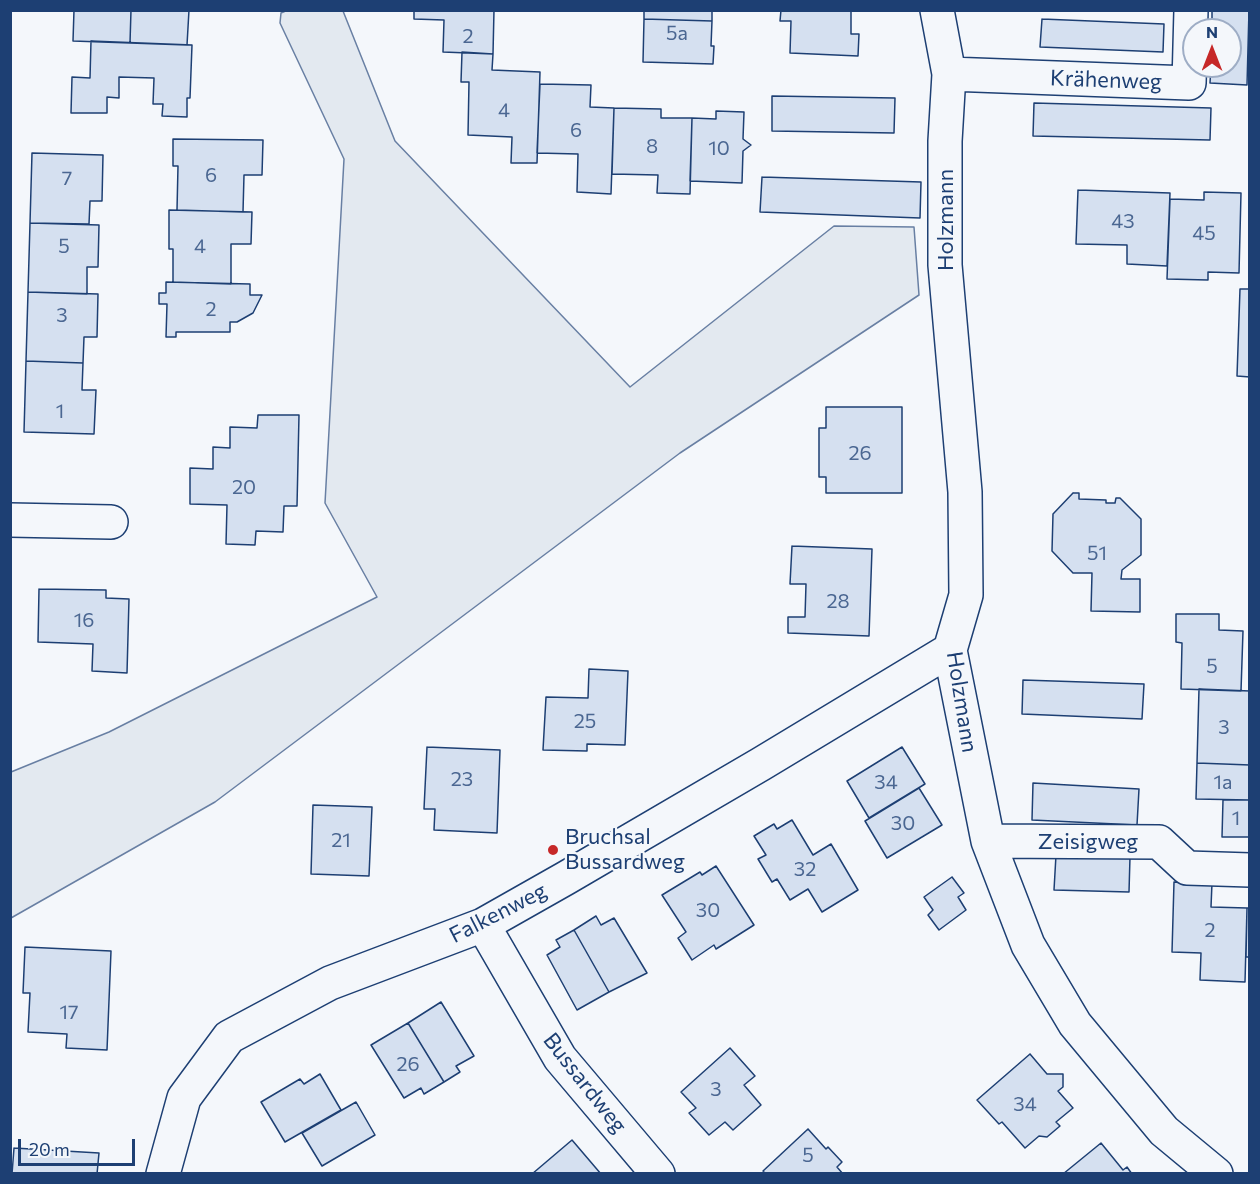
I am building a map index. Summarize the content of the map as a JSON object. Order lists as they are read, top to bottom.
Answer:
{
  "streets": {
    "street": [
      "Krähenweg",
      "Holzmann",
      "Zeisigweg",
      "Falkenweg",
      "Bussardweg"
    ]
  },
  "crossings": [
    ["Krähenweg", "Holzmann"],
    ["Holzmann", "Zeisigweg"],
    ["Holzmann", "Falkenweg"],
    ["Falkenweg", "Bussardweg"]
  ],
  "places": ["Bruchsal Bussardweg"],
  "house_numbers": [
    "5a",
    "2",
    "4",
    "6",
    "8",
    "10",
    "6",
    "7",
    "43",
    "45",
    "5",
    "4",
    "2",
    "3",
    "1",
    "26",
    "20",
    "51",
    "28",
    "16",
    "5",
    "25",
    "3",
    "23",
    "34",
    "1a",
    "1",
    "30",
    "21",
    "32",
    "30",
    "2",
    "17",
    "26",
    "3",
    "34",
    "5"
  ],
  "scale_bar": "20 m",
  "north": "top"
}
